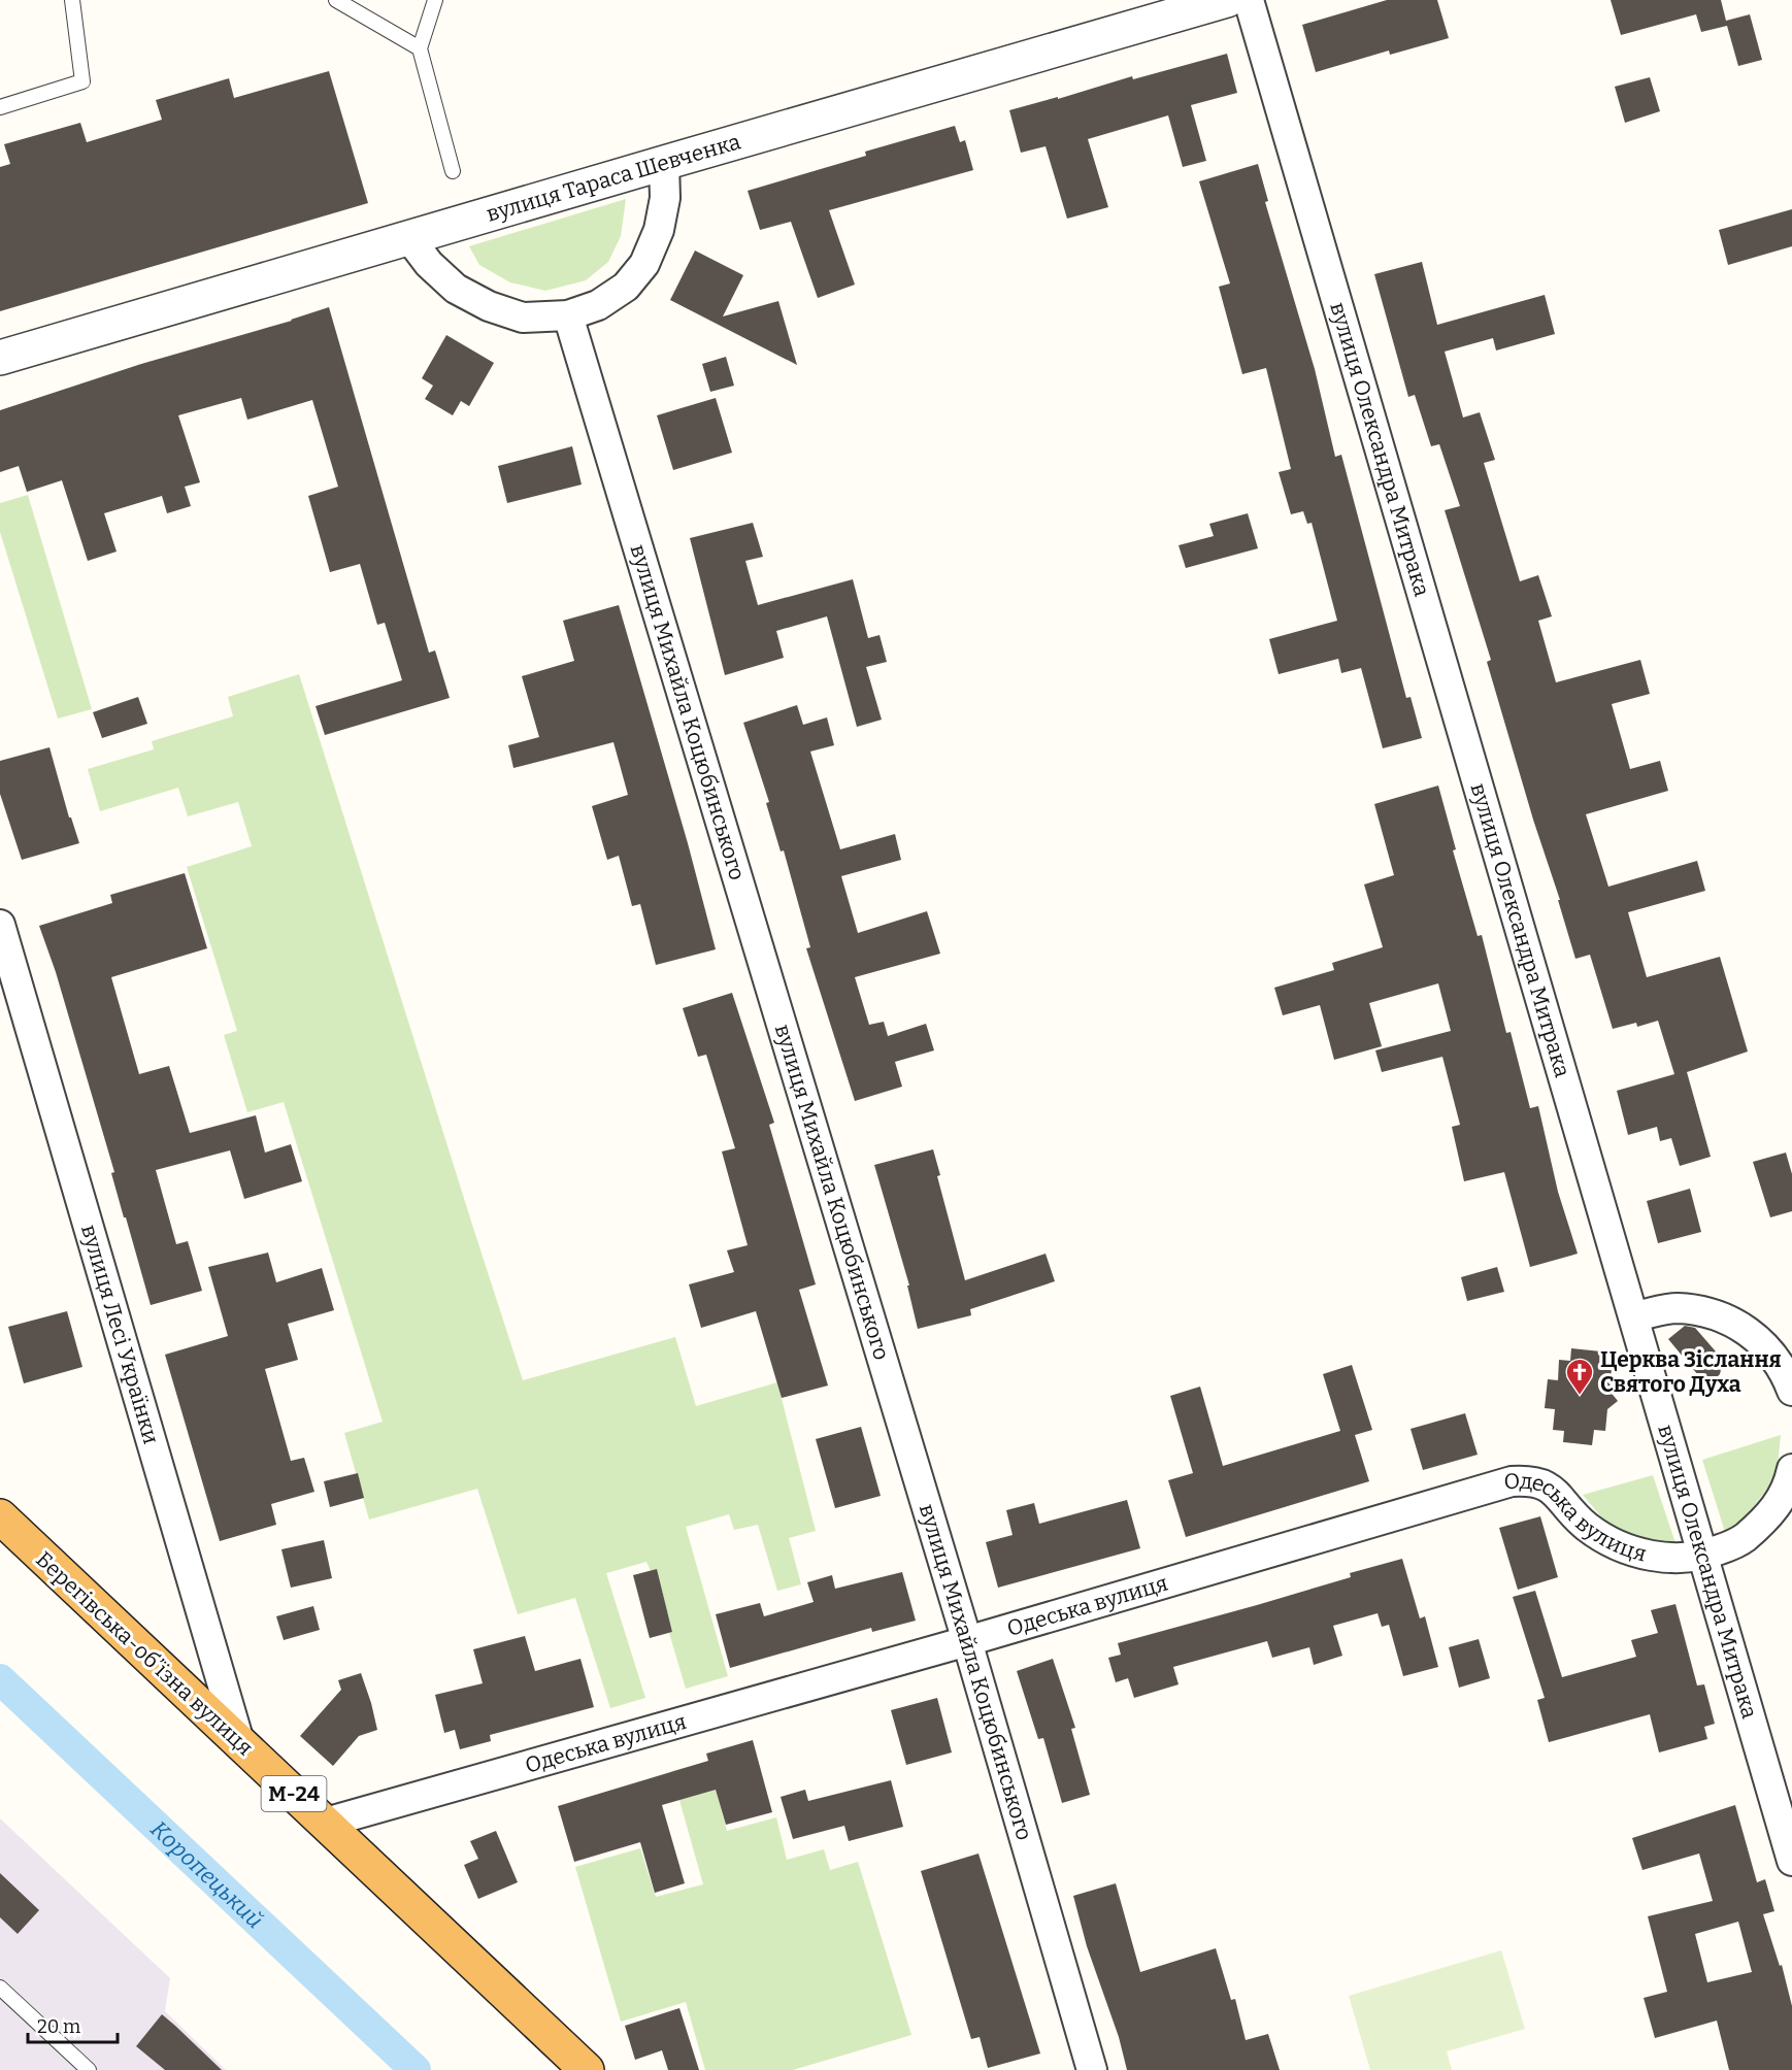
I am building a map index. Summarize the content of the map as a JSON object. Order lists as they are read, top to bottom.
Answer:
{
  "streets": {
    "highway": ["Берегівська-обʼїзна вулиця", "М-24"],
    "street": [
      "вулиця Тараса Шевченка",
      "вулиця Олександра Митрака",
      "вулиця Михайла Коцюбинського",
      "вулиця Лесі Українки",
      "Одеська вулиця"
    ]
  },
  "crossings": [
    ["вулиця Олександра Митрака", "Одеська вулиця"],
    ["вулиця Михайла Коцюбинського", "Одеська вулиця"],
    ["вулиця Лесі Українки", "Берегівська-обʼїзна вулиця"],
    ["Одеська вулиця", "Берегівська-обʼїзна вулиця"]
  ],
  "water": ["Коропецький"],
  "places": {
    "church": ["Церква Зіслання Святого Духа"]
  },
  "scale_bar": "20 m"
}
